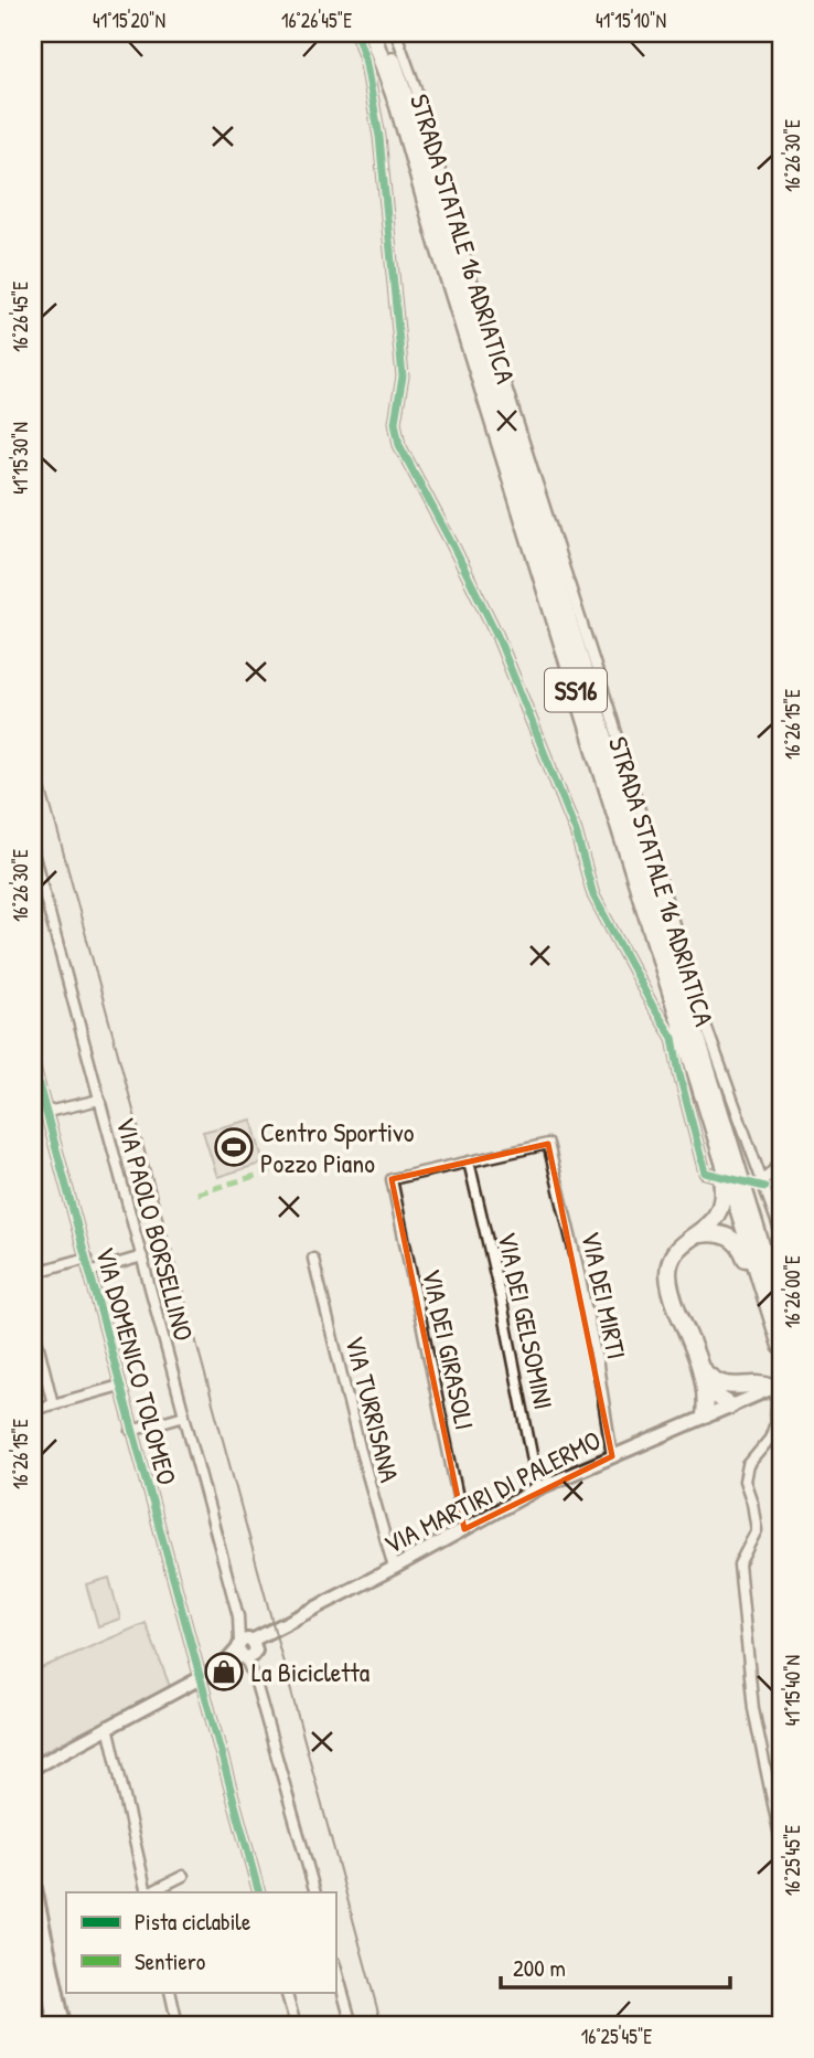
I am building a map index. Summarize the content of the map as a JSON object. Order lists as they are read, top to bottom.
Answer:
{
  "streets": {
    "highway": ["STRADA STATALE 16 ADRIATICA", "SS16"],
    "street": [
      "VIA PAOLO BORSELLINO",
      "VIA DEI MIRTI",
      "VIA DEI GELSOMINI",
      "VIA DEI GIRASOLI",
      "VIA DOMENICO TOLOMEO",
      "VIA TURRISANA",
      "VIA MARTIRI DI PALERMO"
    ]
  },
  "crossings": [
    ["STRADA STATALE 16 ADRIATICA", "SS16"],
    ["SS16", "VIA MARTIRI DI PALERMO"],
    ["VIA PAOLO BORSELLINO", "VIA MARTIRI DI PALERMO"],
    ["VIA DEI MIRTI", "VIA DEI GELSOMINI"],
    ["VIA DEI MIRTI", "VIA DEI GIRASOLI"],
    ["VIA DEI MIRTI", "VIA MARTIRI DI PALERMO"],
    ["VIA DEI GELSOMINI", "VIA DEI GIRASOLI"],
    ["VIA DEI GELSOMINI", "VIA MARTIRI DI PALERMO"],
    ["VIA DEI GIRASOLI", "VIA MARTIRI DI PALERMO"],
    ["VIA DOMENICO TOLOMEO", "VIA MARTIRI DI PALERMO"],
    ["VIA TURRISANA", "VIA MARTIRI DI PALERMO"]
  ],
  "places": {
    "sports": ["Centro Sportivo Pozzo Piano"],
    "shop": ["La Bicicletta"]
  },
  "legend": ["Pista ciclabile", "Sentiero"],
  "scale_bar": "200 m",
  "coordinates": [
    "41°15'20\"N",
    "16°26'45\"E",
    "41°15'10\"N",
    "16°26'30\"E",
    "41°15'30\"N",
    "16°26'15\"E",
    "16°26'00\"E",
    "41°15'40\"N",
    "16°25'45\"E"
  ]
}
